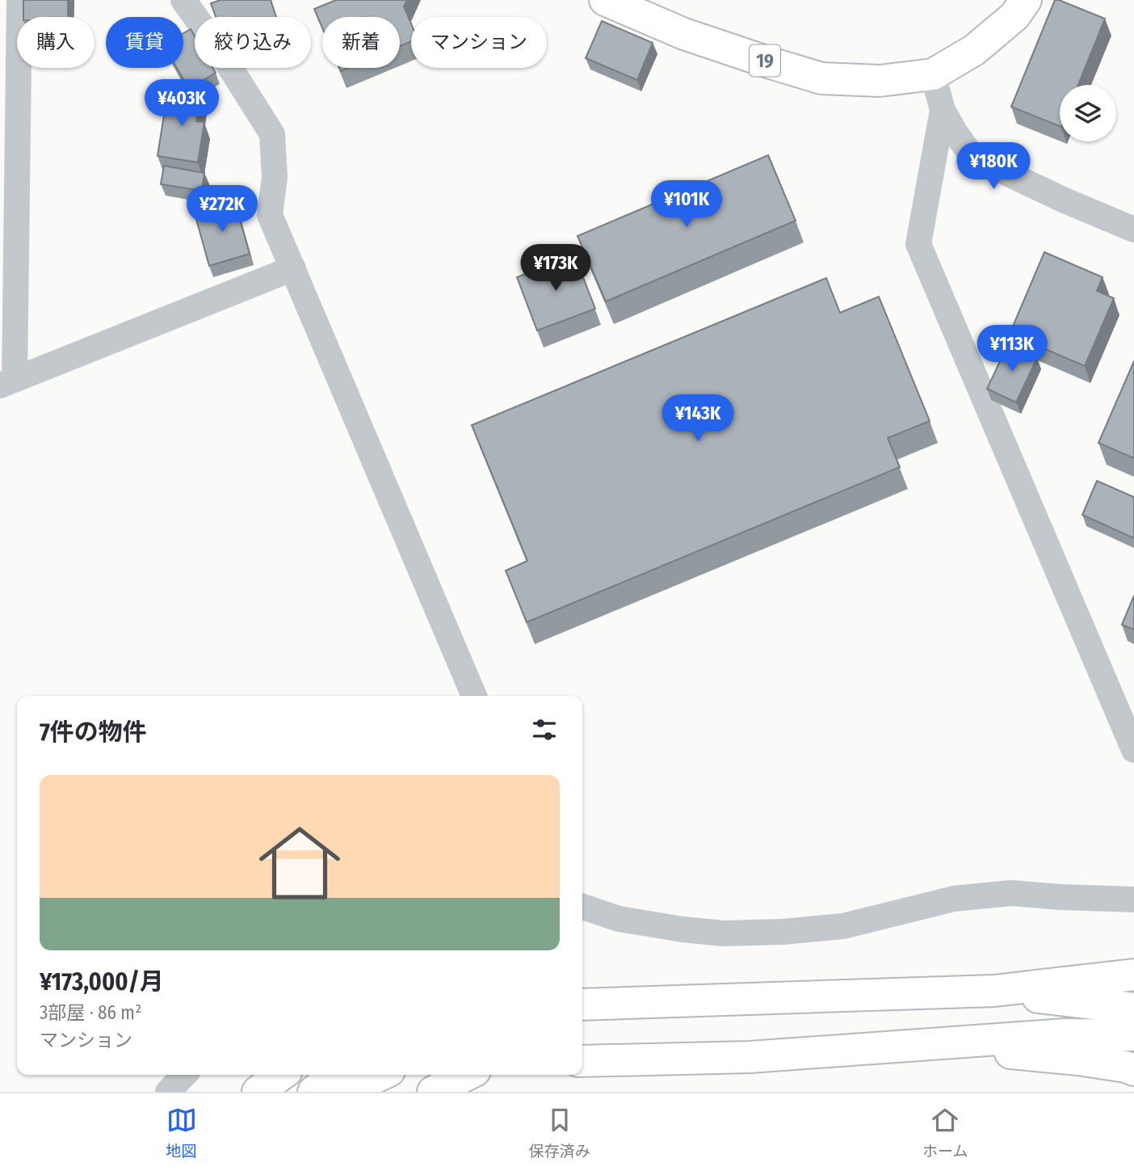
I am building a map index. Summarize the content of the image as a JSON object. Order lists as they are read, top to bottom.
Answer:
{
  "streets": {
    "main road": ["19"]
  },
  "page": {
    "chip": [
      "購入",
      "賃貸",
      "絞り込み",
      "新着",
      "マンション"
    ],
    "price": [
      "¥403K",
      "¥180K",
      "¥101K",
      "¥272K",
      "¥173K",
      "¥113K",
      "¥143K"
    ],
    "heading": "7件の物件",
    "list": [
      {
        "name": "¥173,000/月",
        "note": "3部屋 · 86 m² · マンション"
      }
    ],
    "tabs": ["地図", "保存済み", "ホーム"]
  }
}
